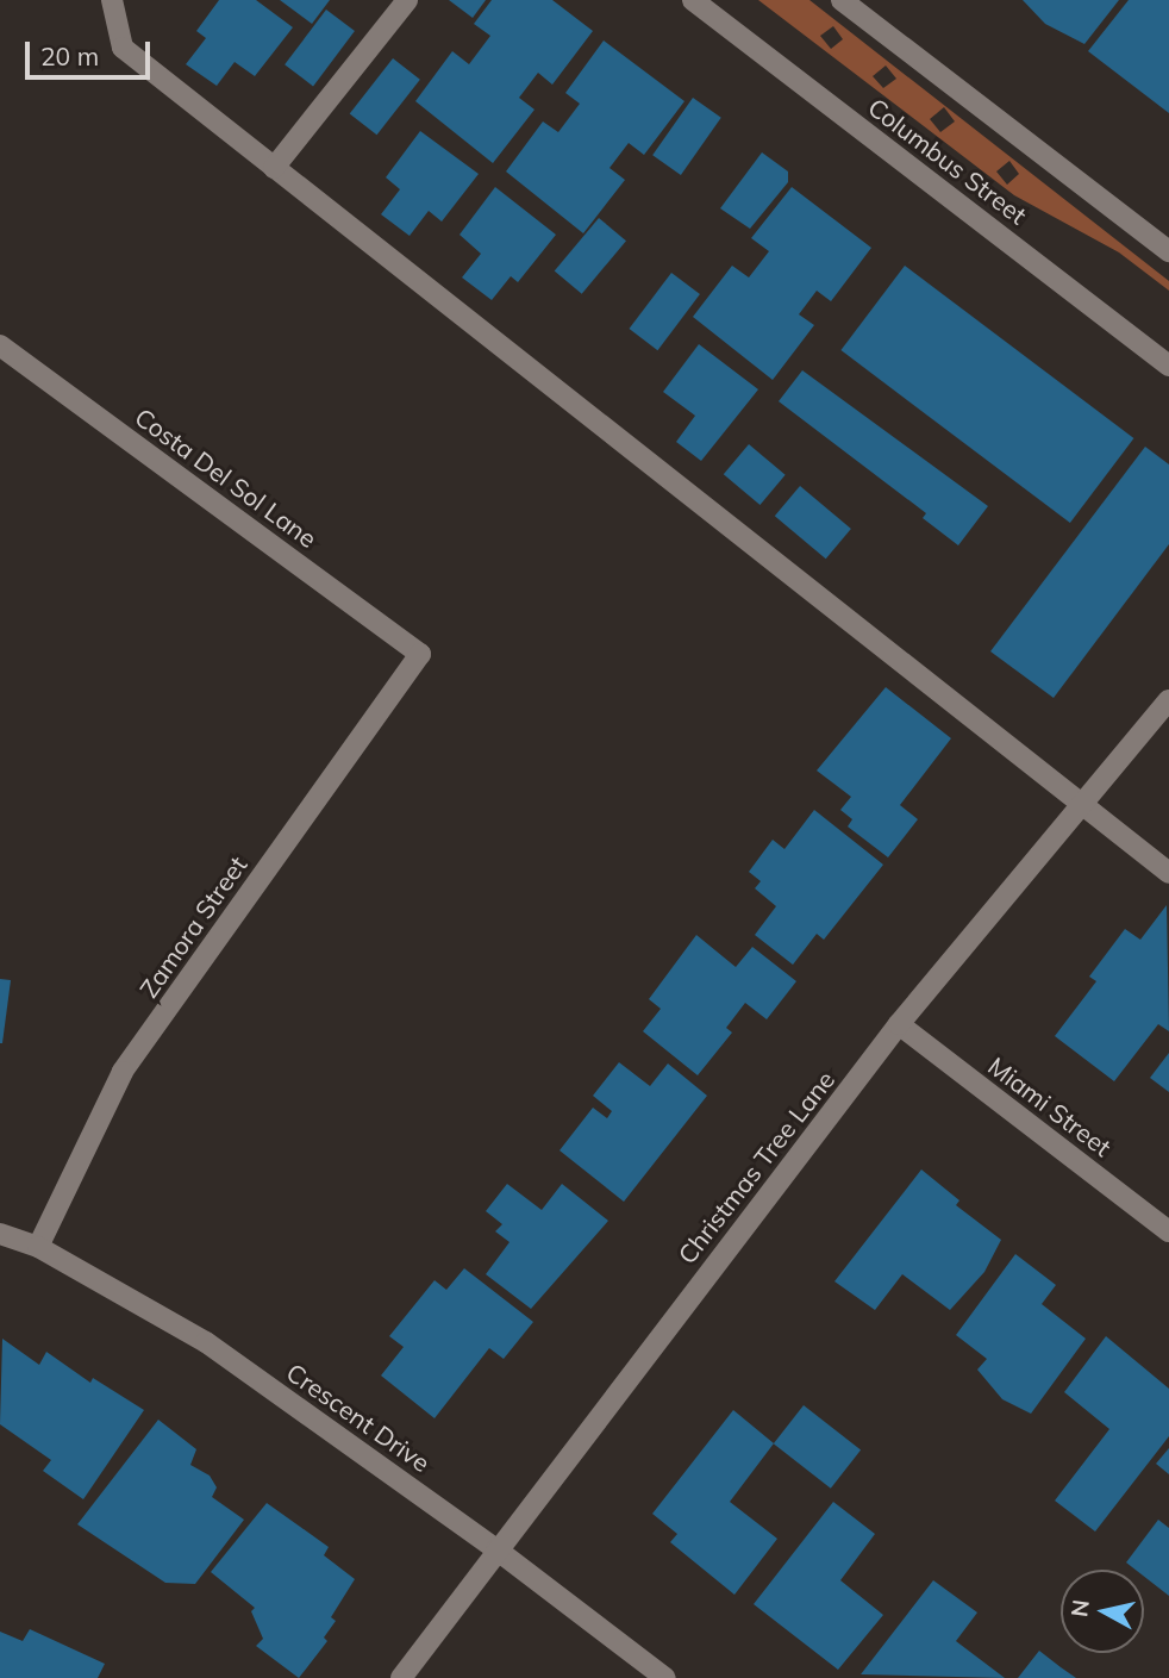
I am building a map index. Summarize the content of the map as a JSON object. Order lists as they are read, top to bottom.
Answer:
{
  "streets": {
    "street": [
      "Columbus Street",
      "Costa Del Sol Lane",
      "Zamora Street",
      "Miami Street",
      "Christmas Tree Lane",
      "Crescent Drive"
    ]
  },
  "crossings": [
    ["Costa Del Sol Lane", "Zamora Street"],
    ["Zamora Street", "Crescent Drive"],
    ["Miami Street", "Christmas Tree Lane"],
    ["Christmas Tree Lane", "Crescent Drive"]
  ],
  "scale_bar": "20 m",
  "north": "left"
}
